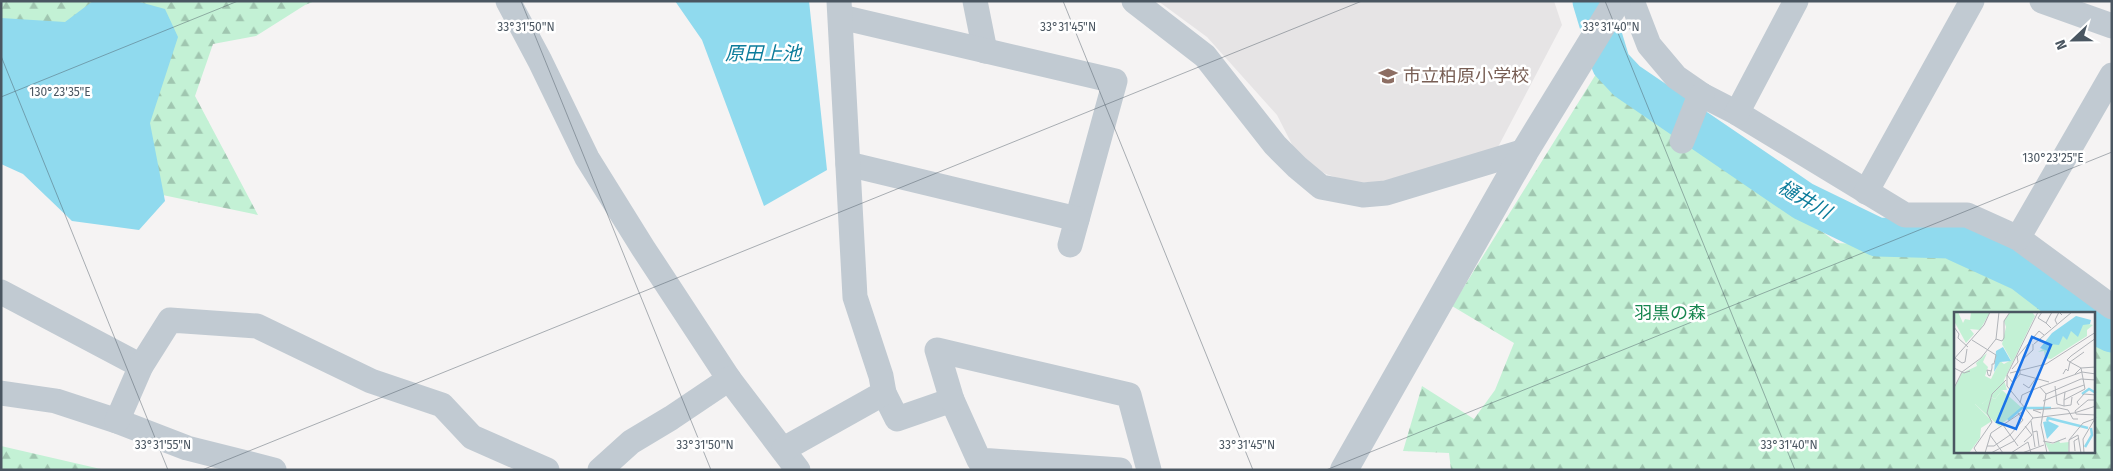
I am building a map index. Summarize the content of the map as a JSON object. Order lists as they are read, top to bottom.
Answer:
{
  "water": ["原田上池", "樋井川"],
  "parks": ["羽黒の森"],
  "places": {
    "school or university": ["市立柏原小学校"]
  },
  "north": "left",
  "coordinates": [
    "33°31'50\"N",
    "33°31'45\"N",
    "33°31'40\"N",
    "130°23'35\"E",
    "130°23'25\"E",
    "33°31'55\"N"
  ]
}
